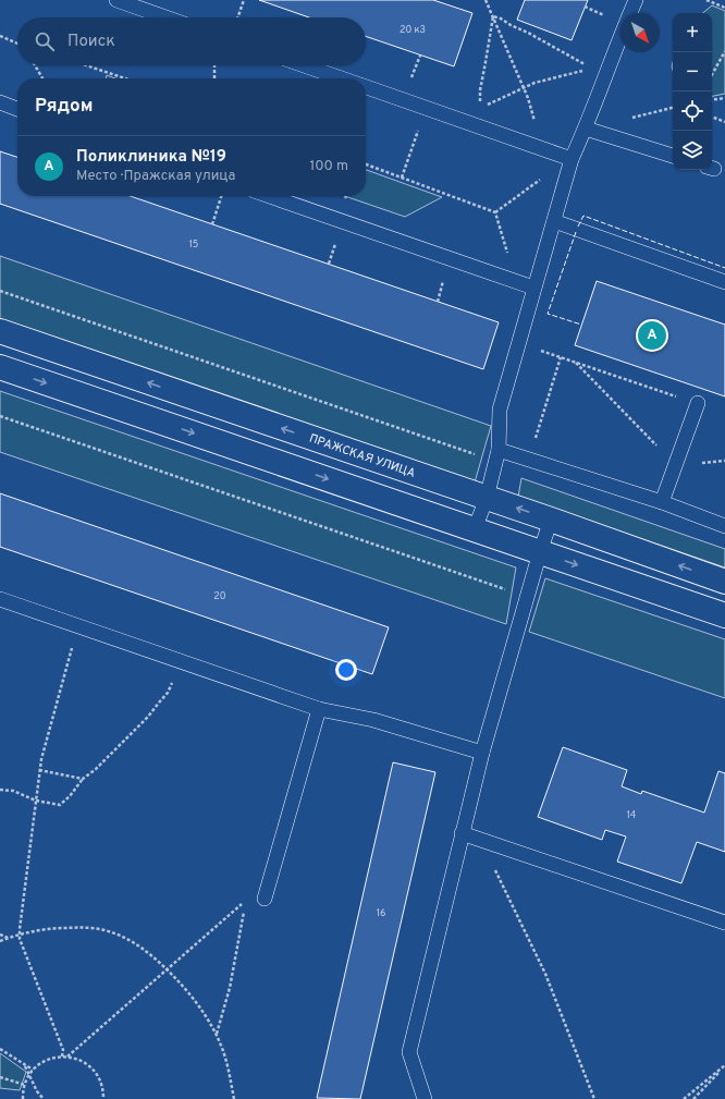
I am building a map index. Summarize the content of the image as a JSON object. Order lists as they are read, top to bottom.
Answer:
{
  "streets": {
    "street": ["ПРАЖСКАЯ УЛИЦА"]
  },
  "house_numbers": [
    "20 к3",
    "15",
    "20",
    "14",
    "16"
  ],
  "north": "bottom right",
  "page": {
    "map_buttons": ["+", "−"],
    "search": "Поиск",
    "heading": "Рядом",
    "list": [
      {
        "mark": "A",
        "name": "Поликлиника №19",
        "note": "Место · Пражская улица",
        "value": "100 m"
      }
    ],
    "pins": "A"
  }
}
